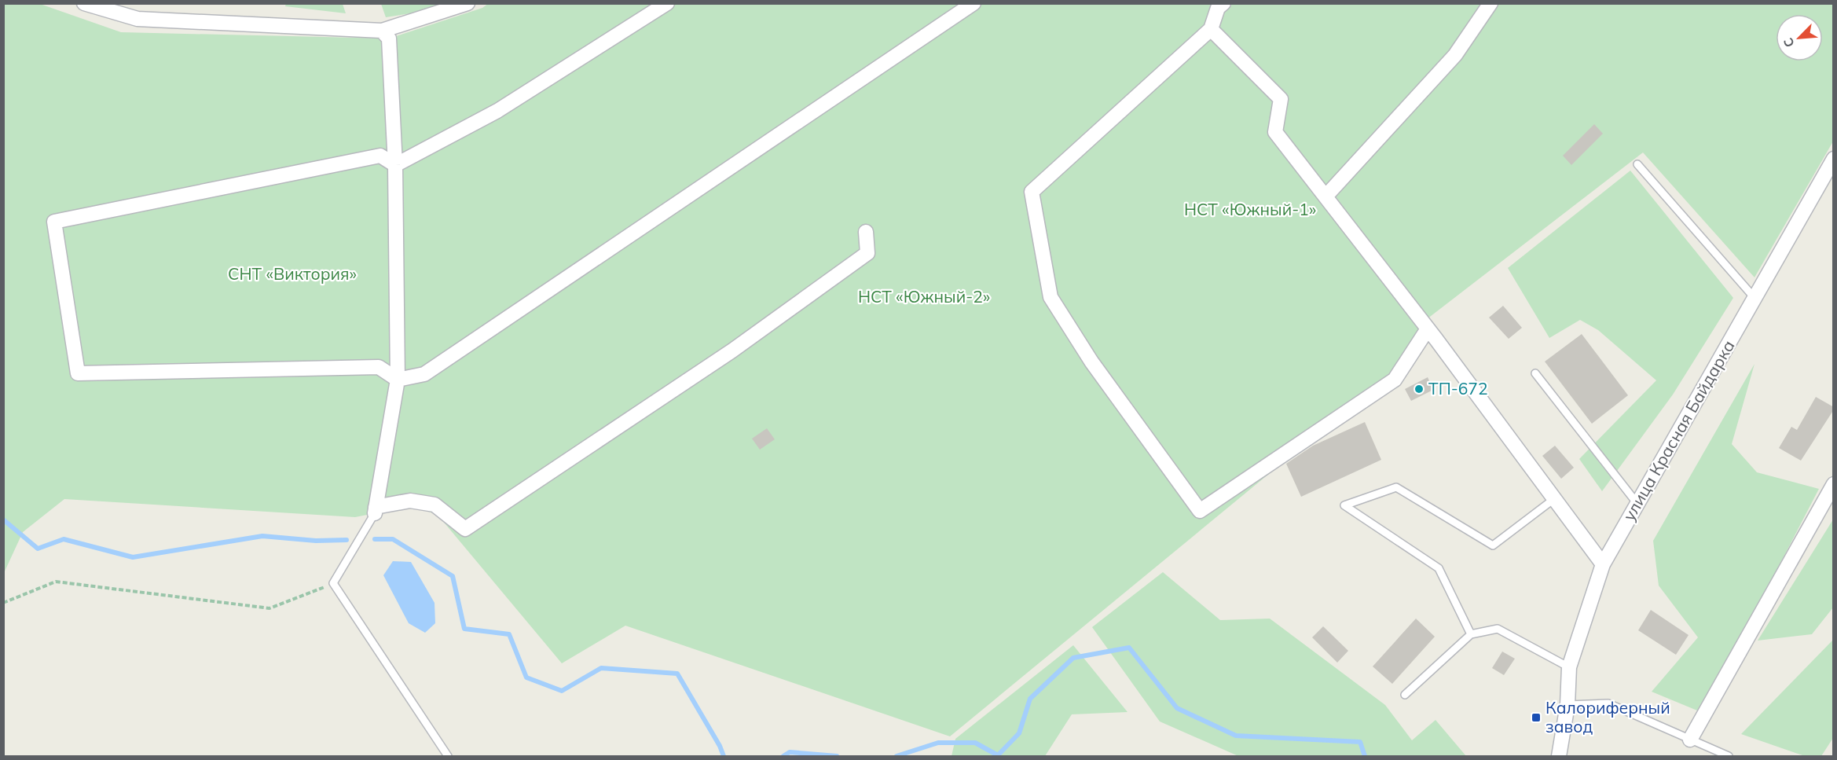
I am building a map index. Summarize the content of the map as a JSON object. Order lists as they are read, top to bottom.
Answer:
{
  "streets": {
    "street": ["улица Красная Байдарка"]
  },
  "parks": ["НСТ «Южный-1»", "СНТ «Виктория»", "НСТ «Южный-2»"],
  "places": {
    "other": ["ТП-672"],
    "transit": ["Калориферный завод"]
  },
  "north": "bottom left"
}
